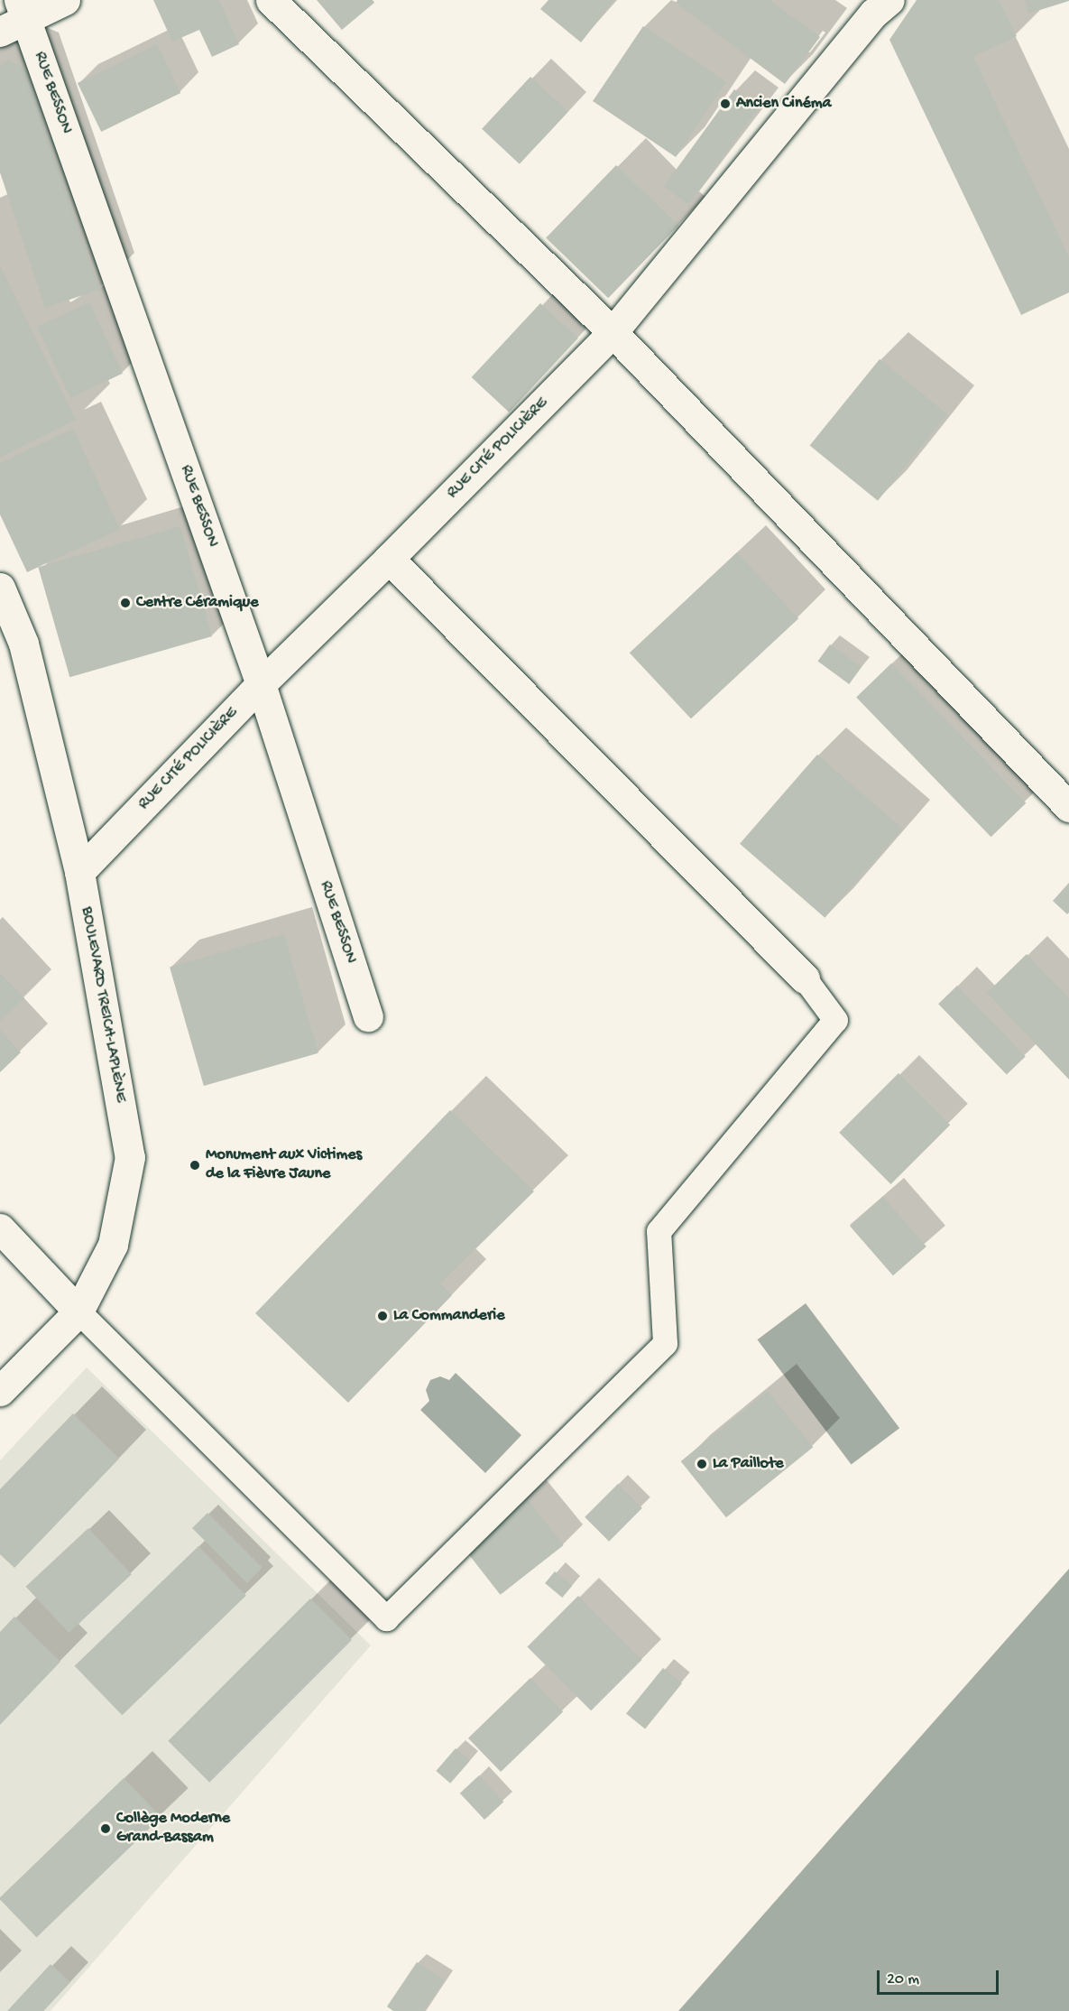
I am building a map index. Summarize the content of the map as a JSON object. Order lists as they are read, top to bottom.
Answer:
{
  "streets": {
    "street": ["RUE BESSON", "RUE CITÉ POLICIÈRE", "BOULEVARD TREICH-LAPLÈNE"]
  },
  "crossings": [
    ["RUE BESSON", "RUE CITÉ POLICIÈRE"],
    ["RUE CITÉ POLICIÈRE", "BOULEVARD TREICH-LAPLÈNE"]
  ],
  "places": [
    "Ancien Cinéma",
    "Centre Céramique",
    "Monument aux Victimes de la Fièvre Jaune",
    "La Commanderie",
    "La Paillote",
    "Collège Moderne Grand-Bassam"
  ],
  "scale_bar": "20 m"
}
